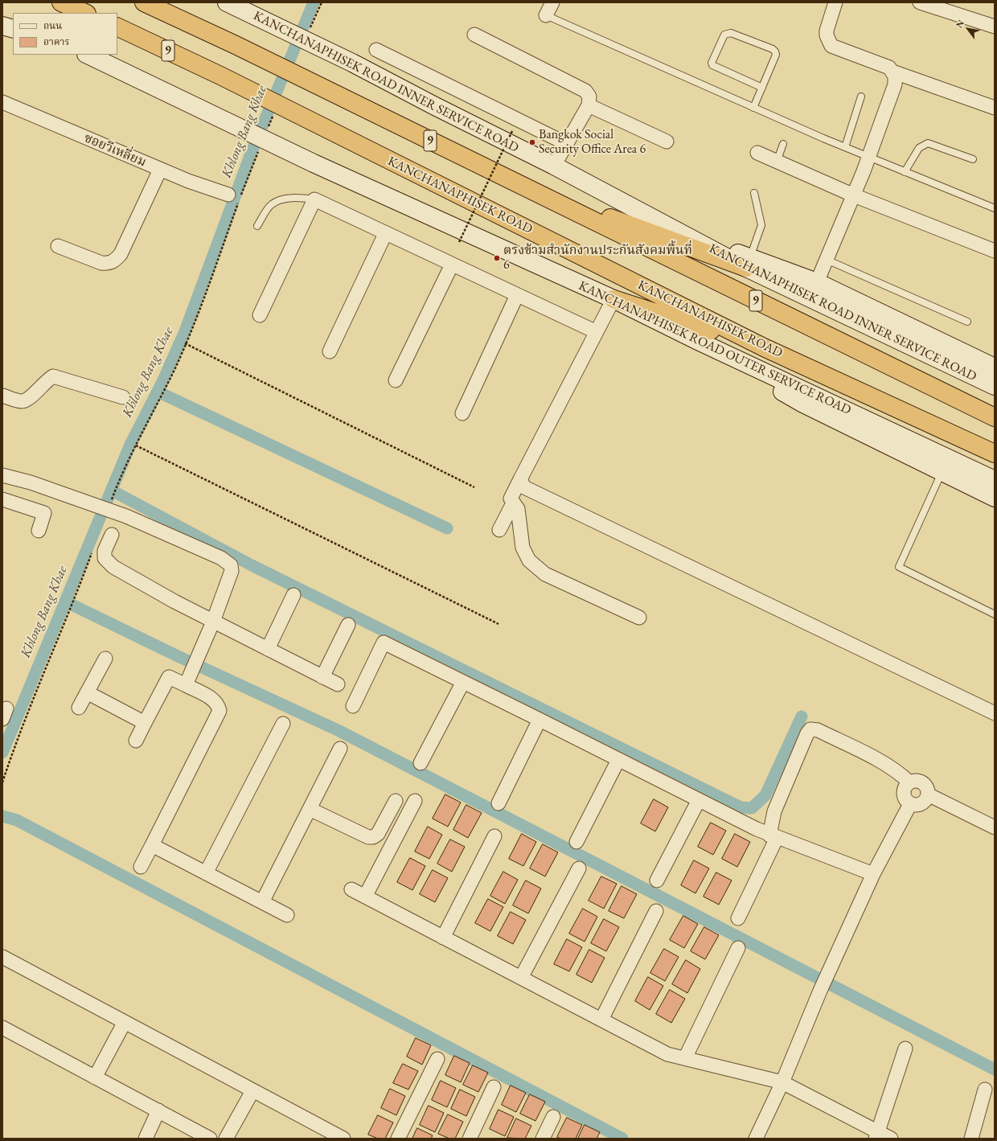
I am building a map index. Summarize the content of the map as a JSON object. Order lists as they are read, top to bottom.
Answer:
{
  "streets": {
    "highway": ["9", "KANCHANAPHISEK ROAD"],
    "main road": ["KANCHANAPHISEK ROAD INNER SERVICE ROAD", "KANCHANAPHISEK ROAD OUTER SERVICE ROAD"],
    "street": ["ซอยวีเหลี่ยม"]
  },
  "water": ["Khlong Bang Khae"],
  "places": ["Bangkok Social Security Office Area 6", "ตรงข้ามสำนักงานประกันสังคมพื้นที่ 6"],
  "legend": ["ถนน", "อาคาร"],
  "north": "top left"
}
